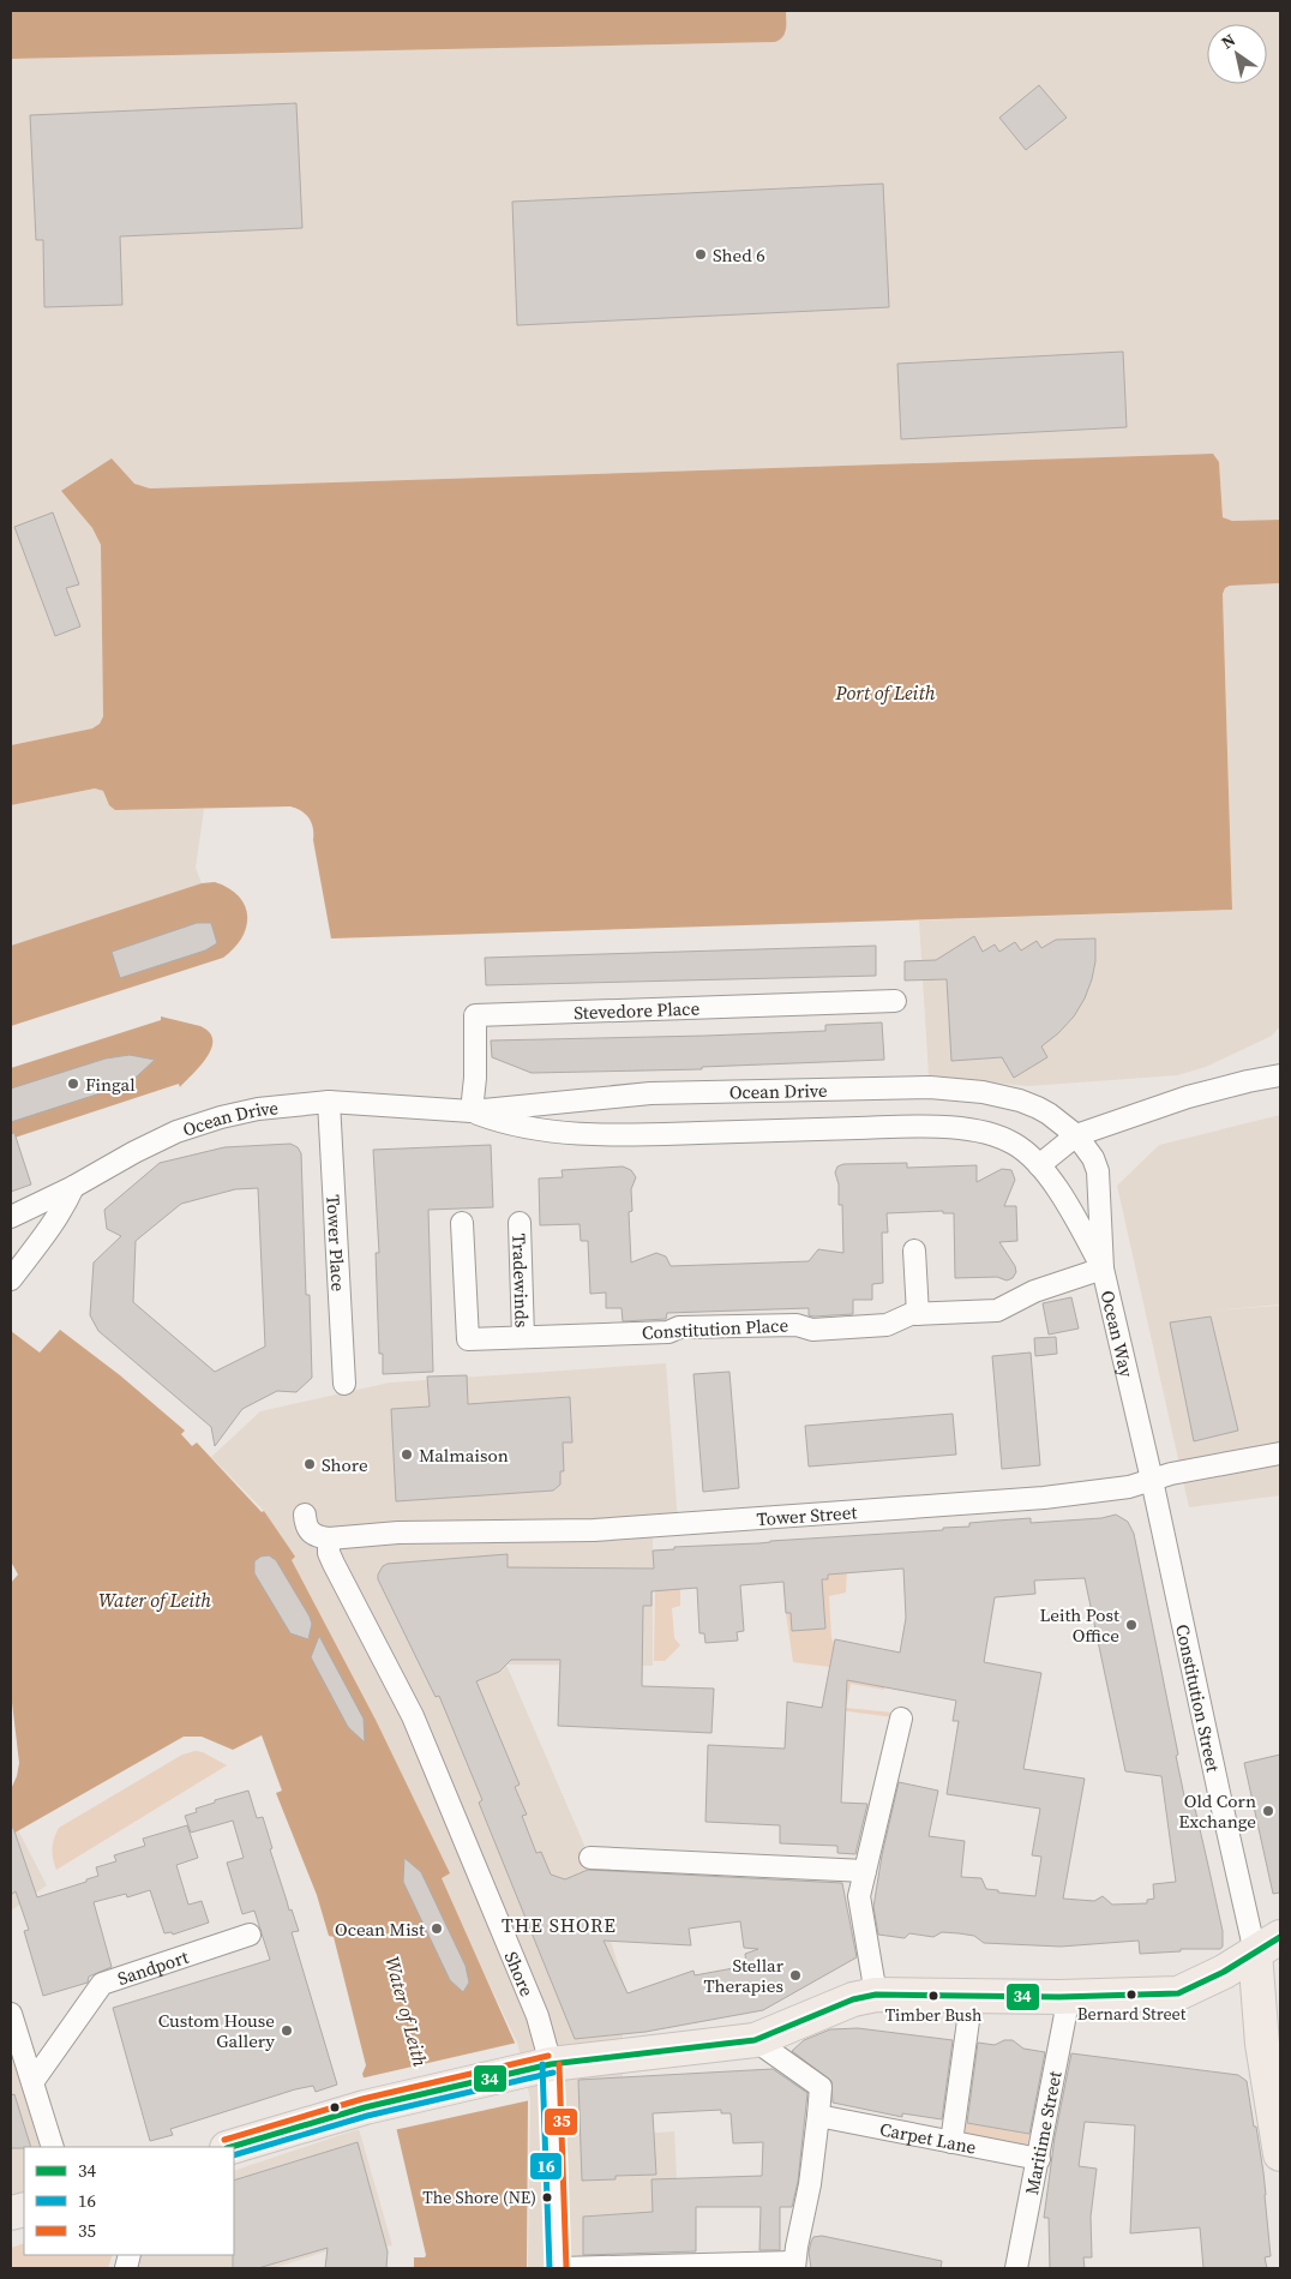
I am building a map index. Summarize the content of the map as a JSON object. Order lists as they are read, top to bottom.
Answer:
{
  "streets": {
    "main road": ["Constitution Street"],
    "street": [
      "Stevedore Place",
      "Ocean Drive",
      "Tower Place",
      "Tradewinds",
      "Constitution Place",
      "Ocean Way",
      "Tower Street",
      "Sandport",
      "Shore",
      "Maritime Street",
      "Carpet Lane"
    ]
  },
  "crossings": [
    ["Stevedore Place", "Ocean Drive"],
    ["Ocean Drive", "Tower Place"],
    ["Ocean Drive", "Constitution Place"],
    ["Ocean Drive", "Ocean Way"],
    ["Tradewinds", "Constitution Place"],
    ["Constitution Place", "Ocean Way"],
    ["Ocean Way", "Tower Street"],
    ["Ocean Way", "Constitution Street"],
    ["Tower Street", "Constitution Street"],
    ["Tower Street", "Shore"],
    ["Maritime Street", "Carpet Lane"]
  ],
  "districts": ["THE SHORE"],
  "water": ["Port of Leith", "Water of Leith"],
  "places": [
    "Shed 6",
    "Fingal",
    "Malmaison",
    "Shore",
    "Leith Post Office",
    "Old Corn Exchange",
    "Ocean Mist",
    "Stellar Therapies",
    "Bernard Street",
    "Timber Bush",
    "Custom House Gallery",
    "The Shore (NE)"
  ],
  "lines": ["transit line 34", "transit line 35", "transit line 16"],
  "legend": ["34", "16", "35"],
  "north": "top left"
}
